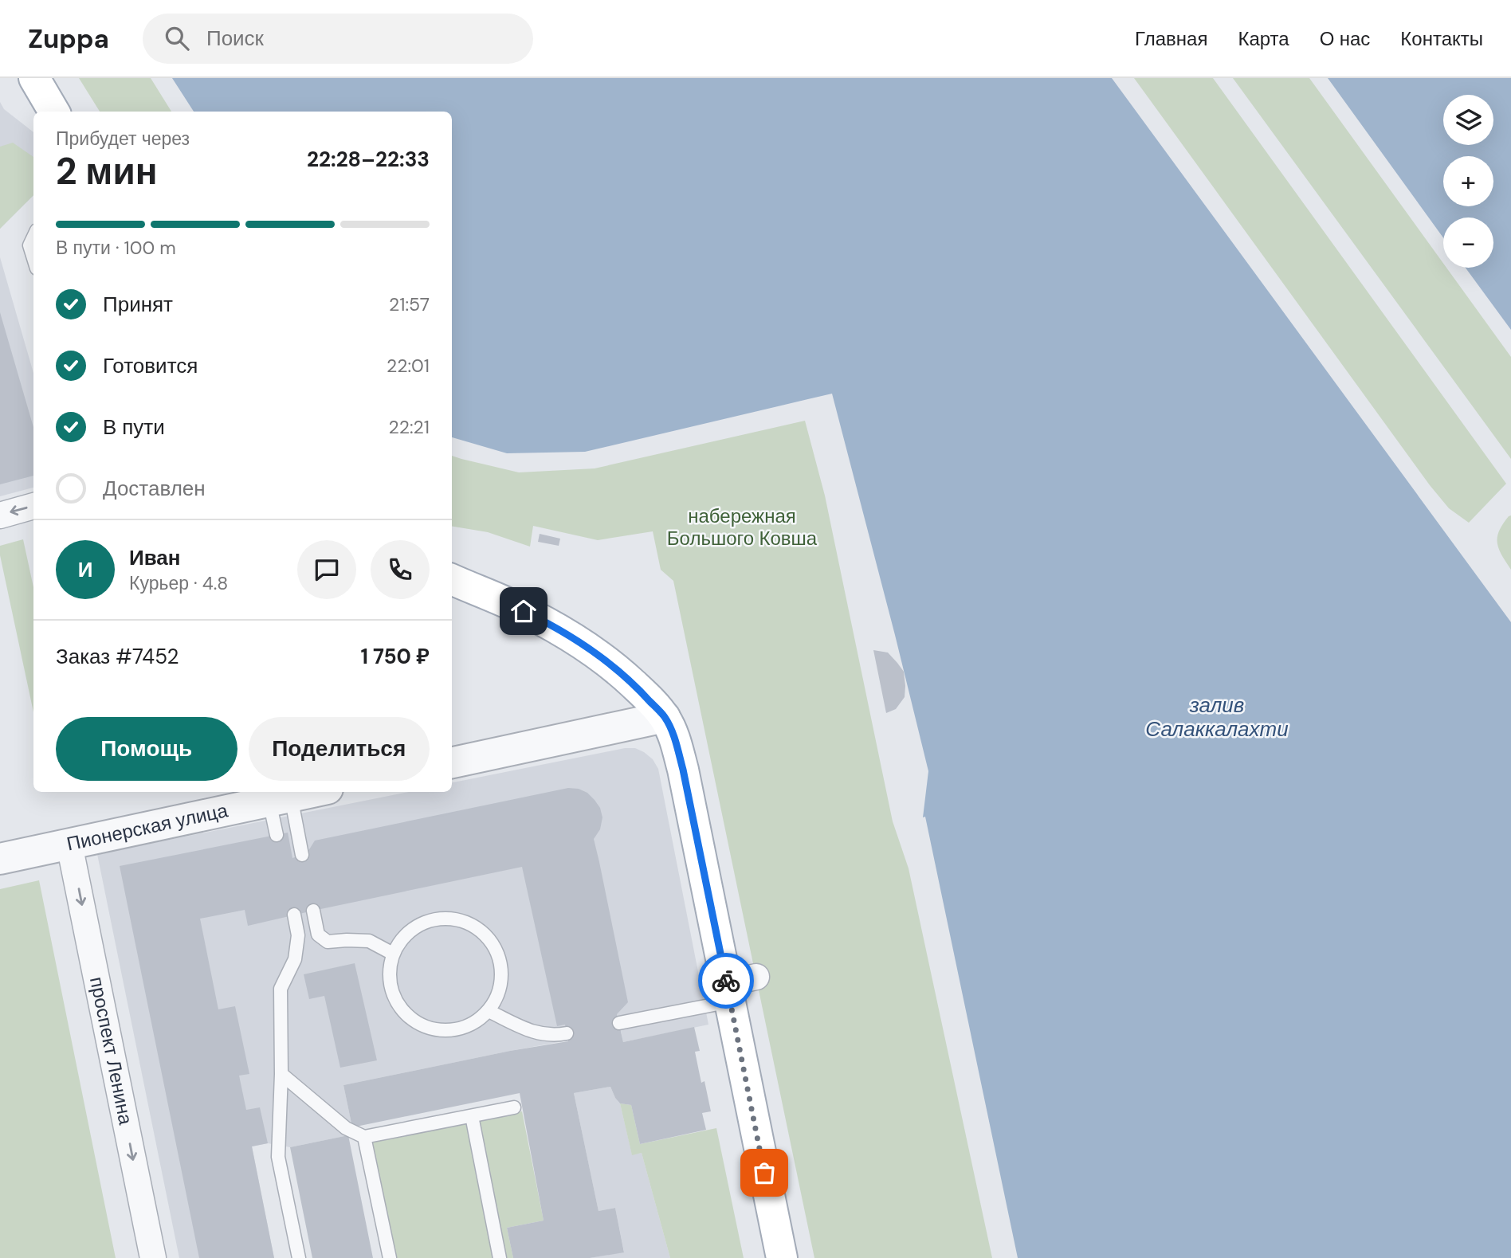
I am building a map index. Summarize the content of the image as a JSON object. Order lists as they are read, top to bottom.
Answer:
{
  "streets": {
    "street": ["Пионерская улица", "проспект Ленина"]
  },
  "crossings": [
    ["Пионерская улица", "проспект Ленина"]
  ],
  "one_way": ["проспект Ленина"],
  "water": ["залив Салаккалахти"],
  "parks": ["набережная Большого Ковша"],
  "page": {
    "header": "Zuppa",
    "search": "Поиск",
    "nav": [
      "Главная",
      "Карта",
      "О нас",
      "Контакты"
    ],
    "map_buttons": ["+", "−"],
    "heading": ["2 мин", "Прибудет через", "22:28–22:33"],
    "panel": [
      "Иван",
      "Курьер · 4.8",
      "Заказ #7452",
      "1 750 ₽"
    ],
    "bar": "В пути · 100 m",
    "list": [
      ["Принят", "21:57"],
      ["Готовится", "22:01"],
      ["В пути", "22:21"],
      "Доставлен"
    ],
    "round": "И",
    "buttons": ["Помощь", "Поделиться"]
  }
}
